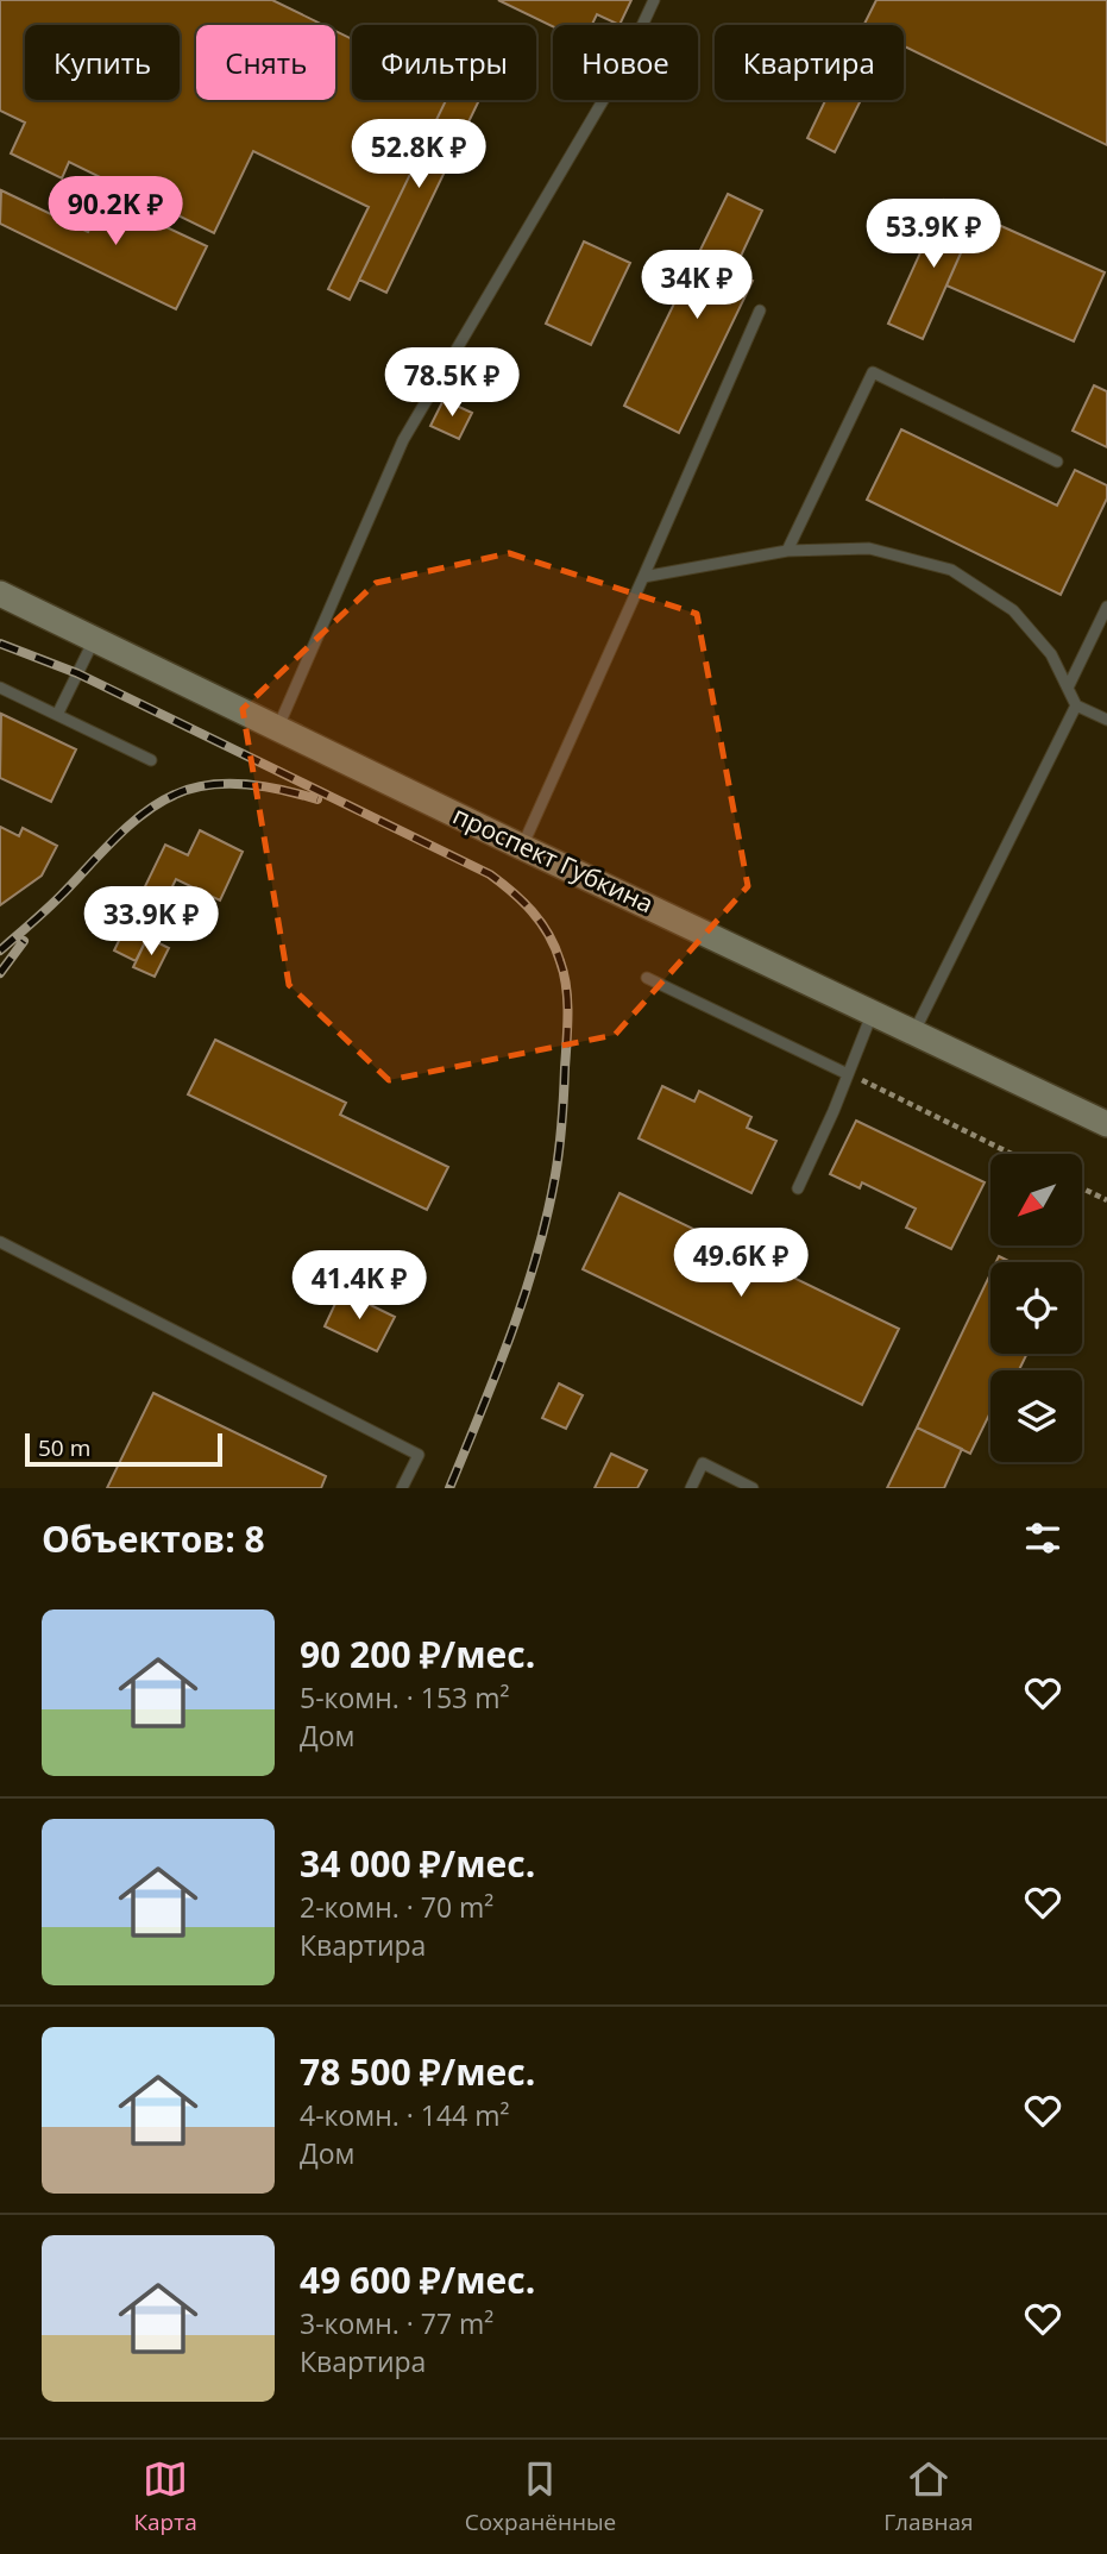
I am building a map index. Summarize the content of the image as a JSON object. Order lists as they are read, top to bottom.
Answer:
{
  "streets": {
    "main road": ["проспект Губкина"]
  },
  "scale_bar": "50 m",
  "north": "bottom left",
  "page": {
    "chip": [
      "Купить",
      "Снять",
      "Фильтры",
      "Новое",
      "Квартира"
    ],
    "price": [
      "52.8K ₽",
      "90.2K ₽",
      "53.9K ₽",
      "34K ₽",
      "78.5K ₽",
      "33.9K ₽",
      "49.6K ₽",
      "41.4K ₽"
    ],
    "scale": "50 m",
    "heading": "Объектов: 8",
    "list": [
      {
        "name": "90 200 ₽/мес.",
        "note": "5-комн. · 153 m² · Дом"
      },
      {
        "name": "34 000 ₽/мес.",
        "note": "2-комн. · 70 m² · Квартира"
      },
      {
        "name": "78 500 ₽/мес.",
        "note": "4-комн. · 144 m² · Дом"
      },
      {
        "name": "49 600 ₽/мес.",
        "note": "3-комн. · 77 m² · Квартира"
      }
    ],
    "tabs": ["Карта", "Сохранённые", "Главная"]
  }
}
